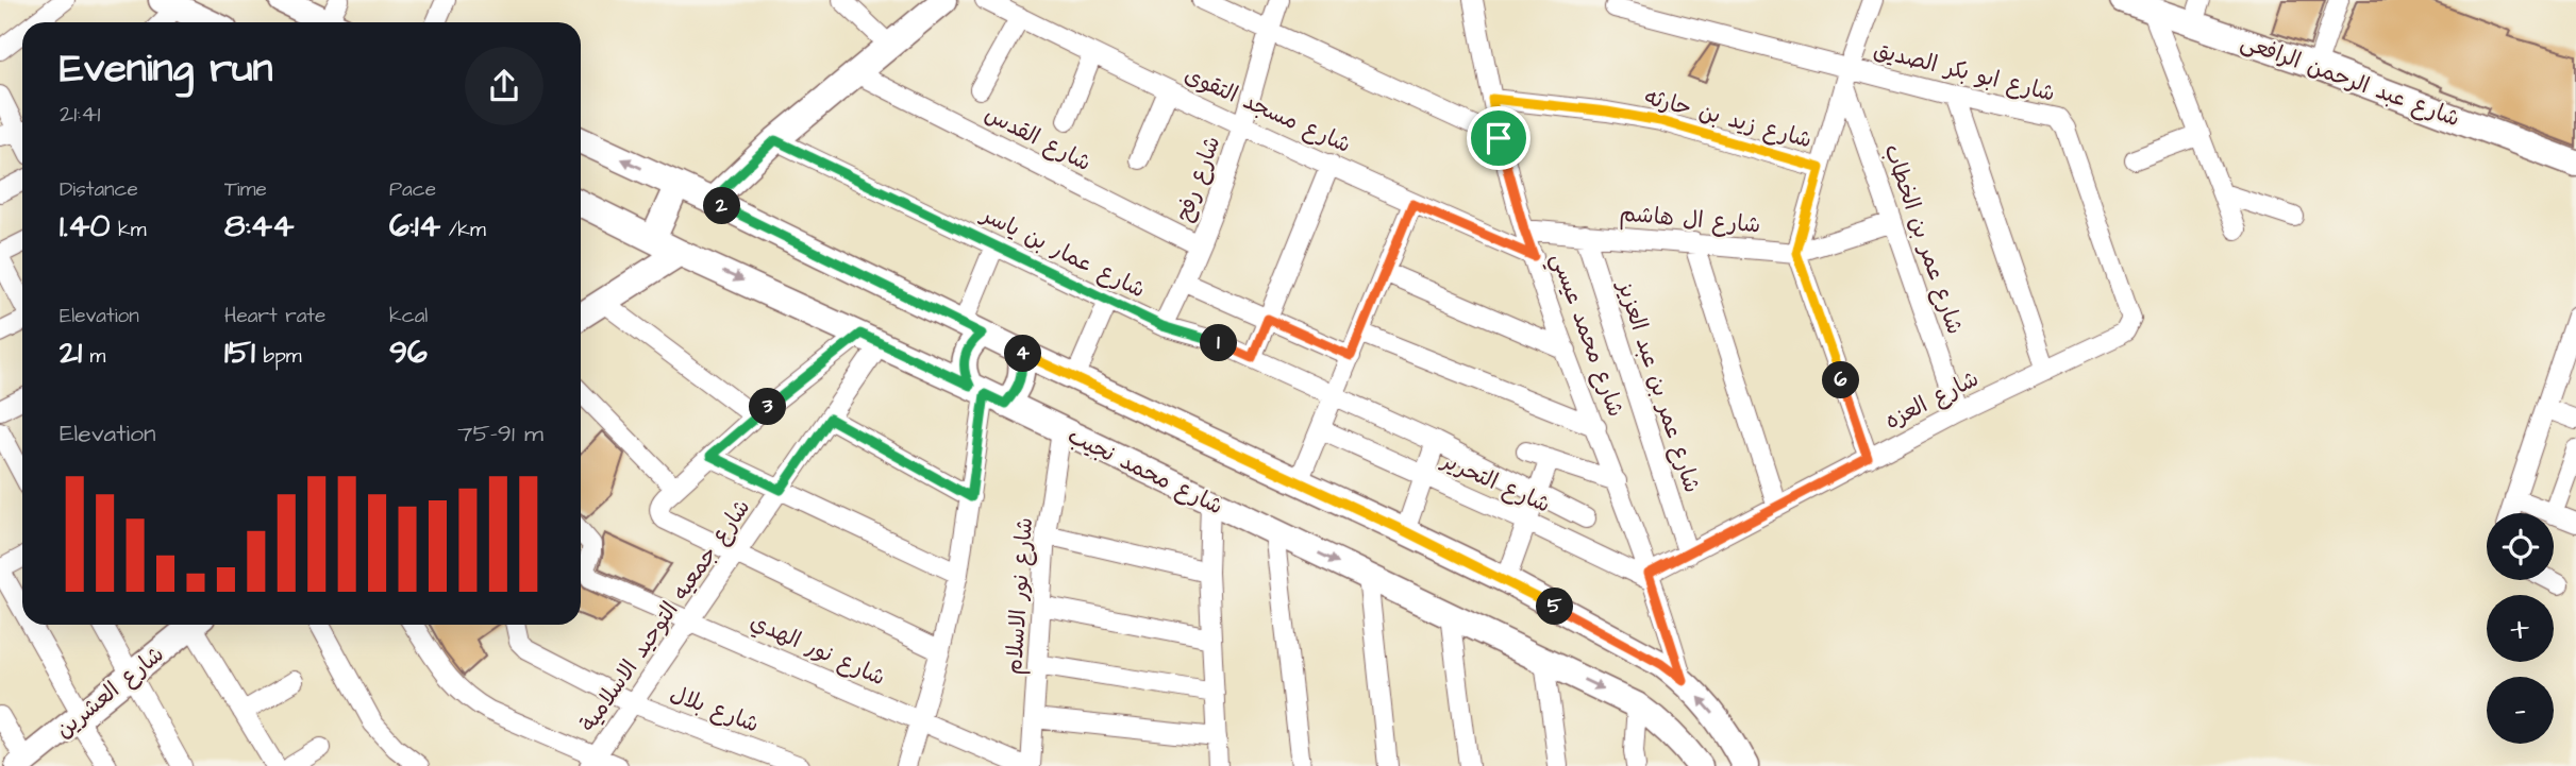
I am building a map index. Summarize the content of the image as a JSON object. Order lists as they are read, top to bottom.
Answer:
{
  "streets": {
    "main road": ["شارع عبد الرحمن الرافعى", "شارع محمد نجيب", "شارع العشرين"],
    "street": [
      "شارع ابو بكر الصديق",
      "شارع مسجد التقوى",
      "شارع زيد بن حارثه",
      "شارع القدس",
      "شارع رفح",
      "شارع ال هاشم",
      "شارع عمر بن الخطاب",
      "شارع عمار بن ياسر",
      "شارع محمد عيسي",
      "شارع عمر بن عبد العزيز",
      "شارع العزه",
      "شارع التحرير",
      "شارع نور الاسلام",
      "شارع جمعيه التوحيد الاسلامية",
      "شارع نور الهدي",
      "شارع بلال"
    ]
  },
  "crossings": [
    ["شارع ابو بكر الصديق", "شارع عمر بن الخطاب"],
    ["شارع ابو بكر الصديق", "شارع العزه"],
    ["شارع مسجد التقوى", "شارع رفح"],
    ["شارع مسجد التقوى", "شارع محمد عيسي"],
    ["شارع زيد بن حارثه", "شارع محمد عيسي"],
    ["شارع القدس", "شارع رفح"],
    ["شارع رفح", "شارع عمار بن ياسر"],
    ["شارع ال هاشم", "شارع عمر بن الخطاب"],
    ["شارع ال هاشم", "شارع محمد عيسي"],
    ["شارع ال هاشم", "شارع عمر بن عبد العزيز"],
    ["شارع عمر بن الخطاب", "شارع العزه"],
    ["شارع محمد عيسي", "شارع العزه"],
    ["شارع محمد عيسي", "شارع التحرير"],
    ["شارع عمر بن عبد العزيز", "شارع العزه"],
    ["شارع العزه", "شارع التحرير"],
    ["شارع محمد نجيب", "شارع نور الاسلام"],
    ["شارع محمد نجيب", "شارع جمعيه التوحيد الاسلامية"],
    ["شارع جمعيه التوحيد الاسلامية", "شارع نور الهدي"],
    ["شارع جمعيه التوحيد الاسلامية", "شارع بلال"]
  ],
  "page": {
    "heading": ["Evening run", "21:41"],
    "stats": [
      ["Distance", "1.40 km"],
      ["Time", "8:44"],
      ["Pace", "6:14 /km"],
      ["Elevation", "21 m"],
      ["Heart rate", "151 bpm"],
      ["kcal", "96"]
    ],
    "pins": [
      "2",
      "1",
      "4",
      "6",
      "3",
      "5"
    ],
    "chart": ["Elevation", "75–91 m"],
    "map_buttons": ["+", "−"]
  }
}
